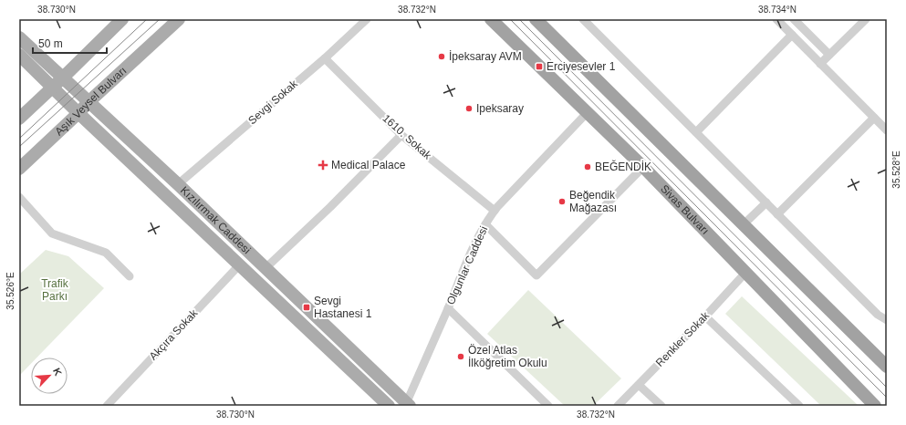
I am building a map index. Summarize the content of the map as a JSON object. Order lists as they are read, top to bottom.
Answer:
{
  "streets": {
    "highway": ["Sivas Bulvarı"],
    "main road": ["Aşık Veysel Bulvarı", "Kızılırmak Caddesi"],
    "street": [
      "Sevgi Sokak",
      "1610. Sokak",
      "Olgunlar Caddesi",
      "Akçıra Sokak",
      "Renkler Sokak"
    ]
  },
  "crossings": [
    ["Aşık Veysel Bulvarı", "Kızılırmak Caddesi"],
    ["Sevgi Sokak", "1610. Sokak"],
    ["Sevgi Sokak", "Kızılırmak Caddesi"],
    ["1610. Sokak", "Olgunlar Caddesi"],
    ["Sivas Bulvarı", "Olgunlar Caddesi"],
    ["Sivas Bulvarı", "Renkler Sokak"],
    ["Kızılırmak Caddesi", "Olgunlar Caddesi"],
    ["Kızılırmak Caddesi", "Akçıra Sokak"]
  ],
  "parks": ["Trafik Parkı"],
  "places": {
    "other": [
      "İpeksaray AVM",
      "Ipeksaray",
      "BEĞENDİK",
      "Beğendik Mağazası",
      "Özel Atlas İlköğretim Okulu"
    ],
    "transit": ["Erciyesevler 1", "Sevgi Hastanesi 1"],
    "health": ["Medical Palace"]
  },
  "scale_bar": "50 m",
  "north": "top right",
  "coordinates": [
    "38.730°N",
    "38.732°N",
    "38.734°N",
    "35.528°E",
    "35.526°E"
  ]
}
